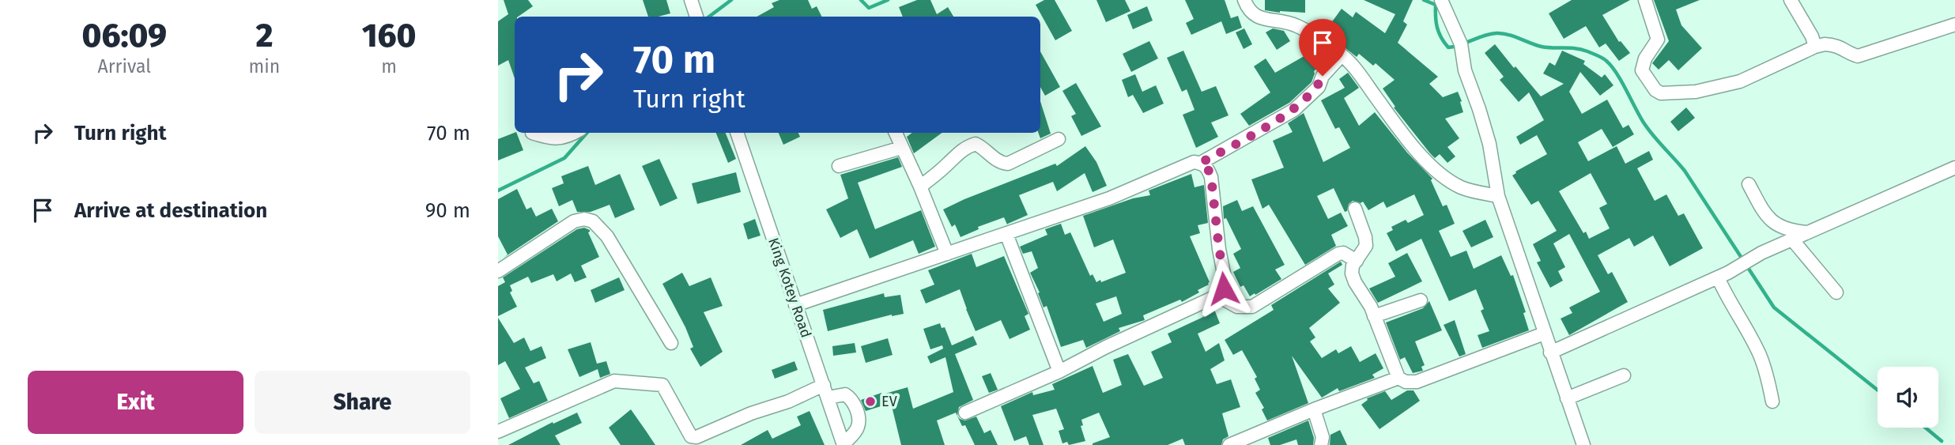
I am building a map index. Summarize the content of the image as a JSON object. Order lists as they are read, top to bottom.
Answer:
{
  "streets": {
    "street": ["King Kotey Road"]
  },
  "places": ["EV"],
  "page": {
    "eta": [
      "06:09",
      "Arrival",
      "2",
      "min",
      "160",
      "m"
    ],
    "turn": ["70 m", "Turn right"],
    "list": [
      {
        "name": "Turn right",
        "value": "70 m"
      },
      {
        "name": "Arrive at destination",
        "value": "90 m"
      }
    ],
    "buttons": ["Exit", "Share"]
  }
}
